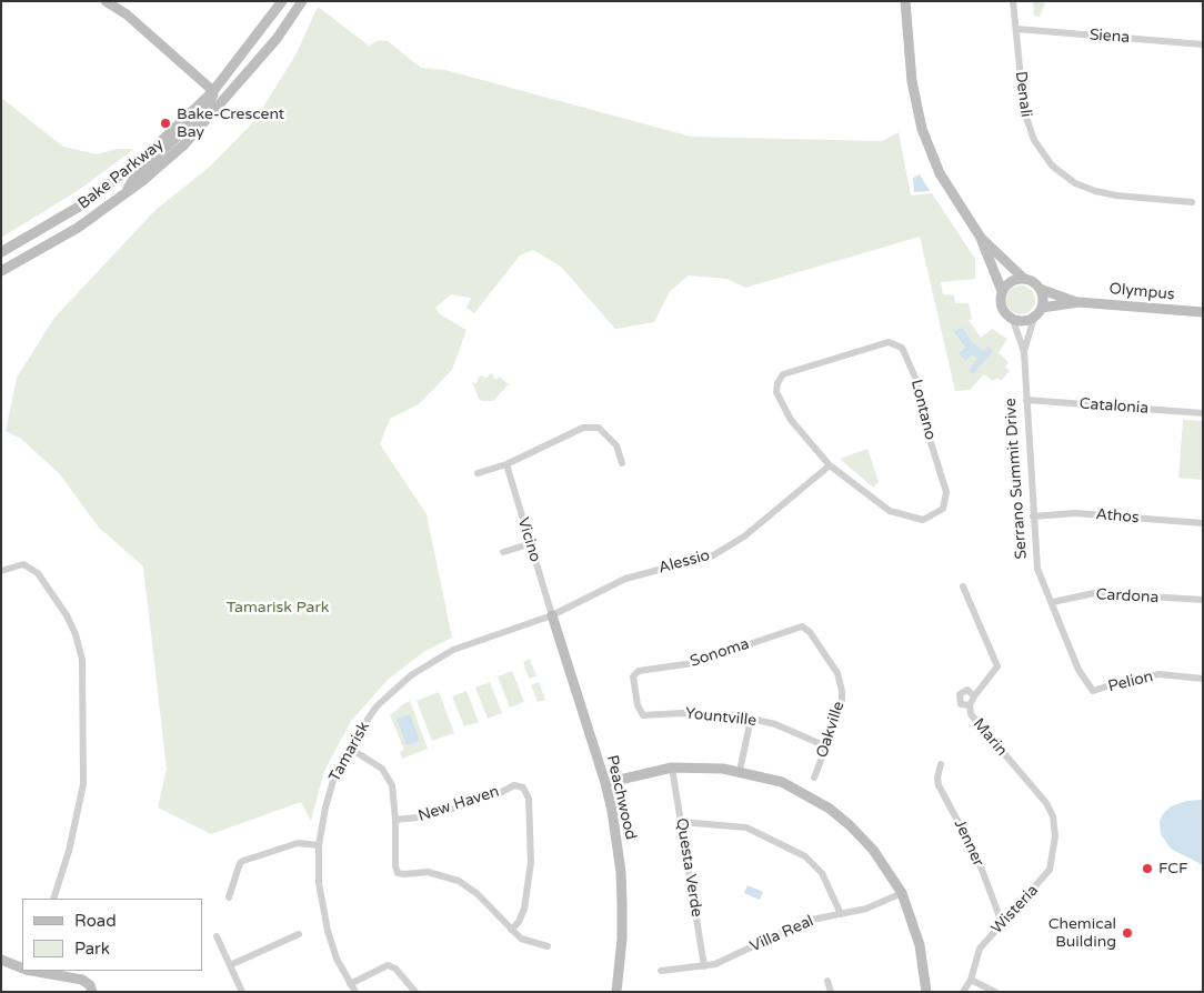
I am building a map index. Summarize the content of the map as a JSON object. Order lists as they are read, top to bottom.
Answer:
{
  "streets": {
    "street": [
      "Siena",
      "Denali",
      "Bake Parkway",
      "Olympus",
      "Catalonia",
      "Lontano",
      "Serrano Summit Drive",
      "Athos",
      "Vicino",
      "Alessio",
      "Cardona",
      "Sonoma",
      "Pelion",
      "Yountville",
      "Oakville",
      "Marin",
      "Tamarisk",
      "Peachwood",
      "New Haven",
      "Jenner",
      "Questa Verde",
      "Wisteria",
      "Villa Real"
    ]
  },
  "crossings": [
    ["Siena", "Denali"],
    ["Olympus", "Serrano Summit Drive"],
    ["Catalonia", "Serrano Summit Drive"],
    ["Lontano", "Alessio"],
    ["Serrano Summit Drive", "Athos"],
    ["Serrano Summit Drive", "Cardona"],
    ["Serrano Summit Drive", "Pelion"],
    ["Vicino", "Alessio"],
    ["Vicino", "Tamarisk"],
    ["Vicino", "Peachwood"],
    ["Alessio", "Tamarisk"],
    ["Alessio", "Peachwood"],
    ["Sonoma", "Yountville"],
    ["Sonoma", "Oakville"],
    ["Yountville", "Oakville"],
    ["Marin", "Wisteria"],
    ["Tamarisk", "Peachwood"],
    ["Jenner", "Wisteria"],
    ["Questa Verde", "Villa Real"]
  ],
  "parks": ["Tamarisk Park"],
  "places": ["Bake-Crescent Bay", "FCF", "Chemical Building"],
  "legend": ["Road", "Park"]
}
